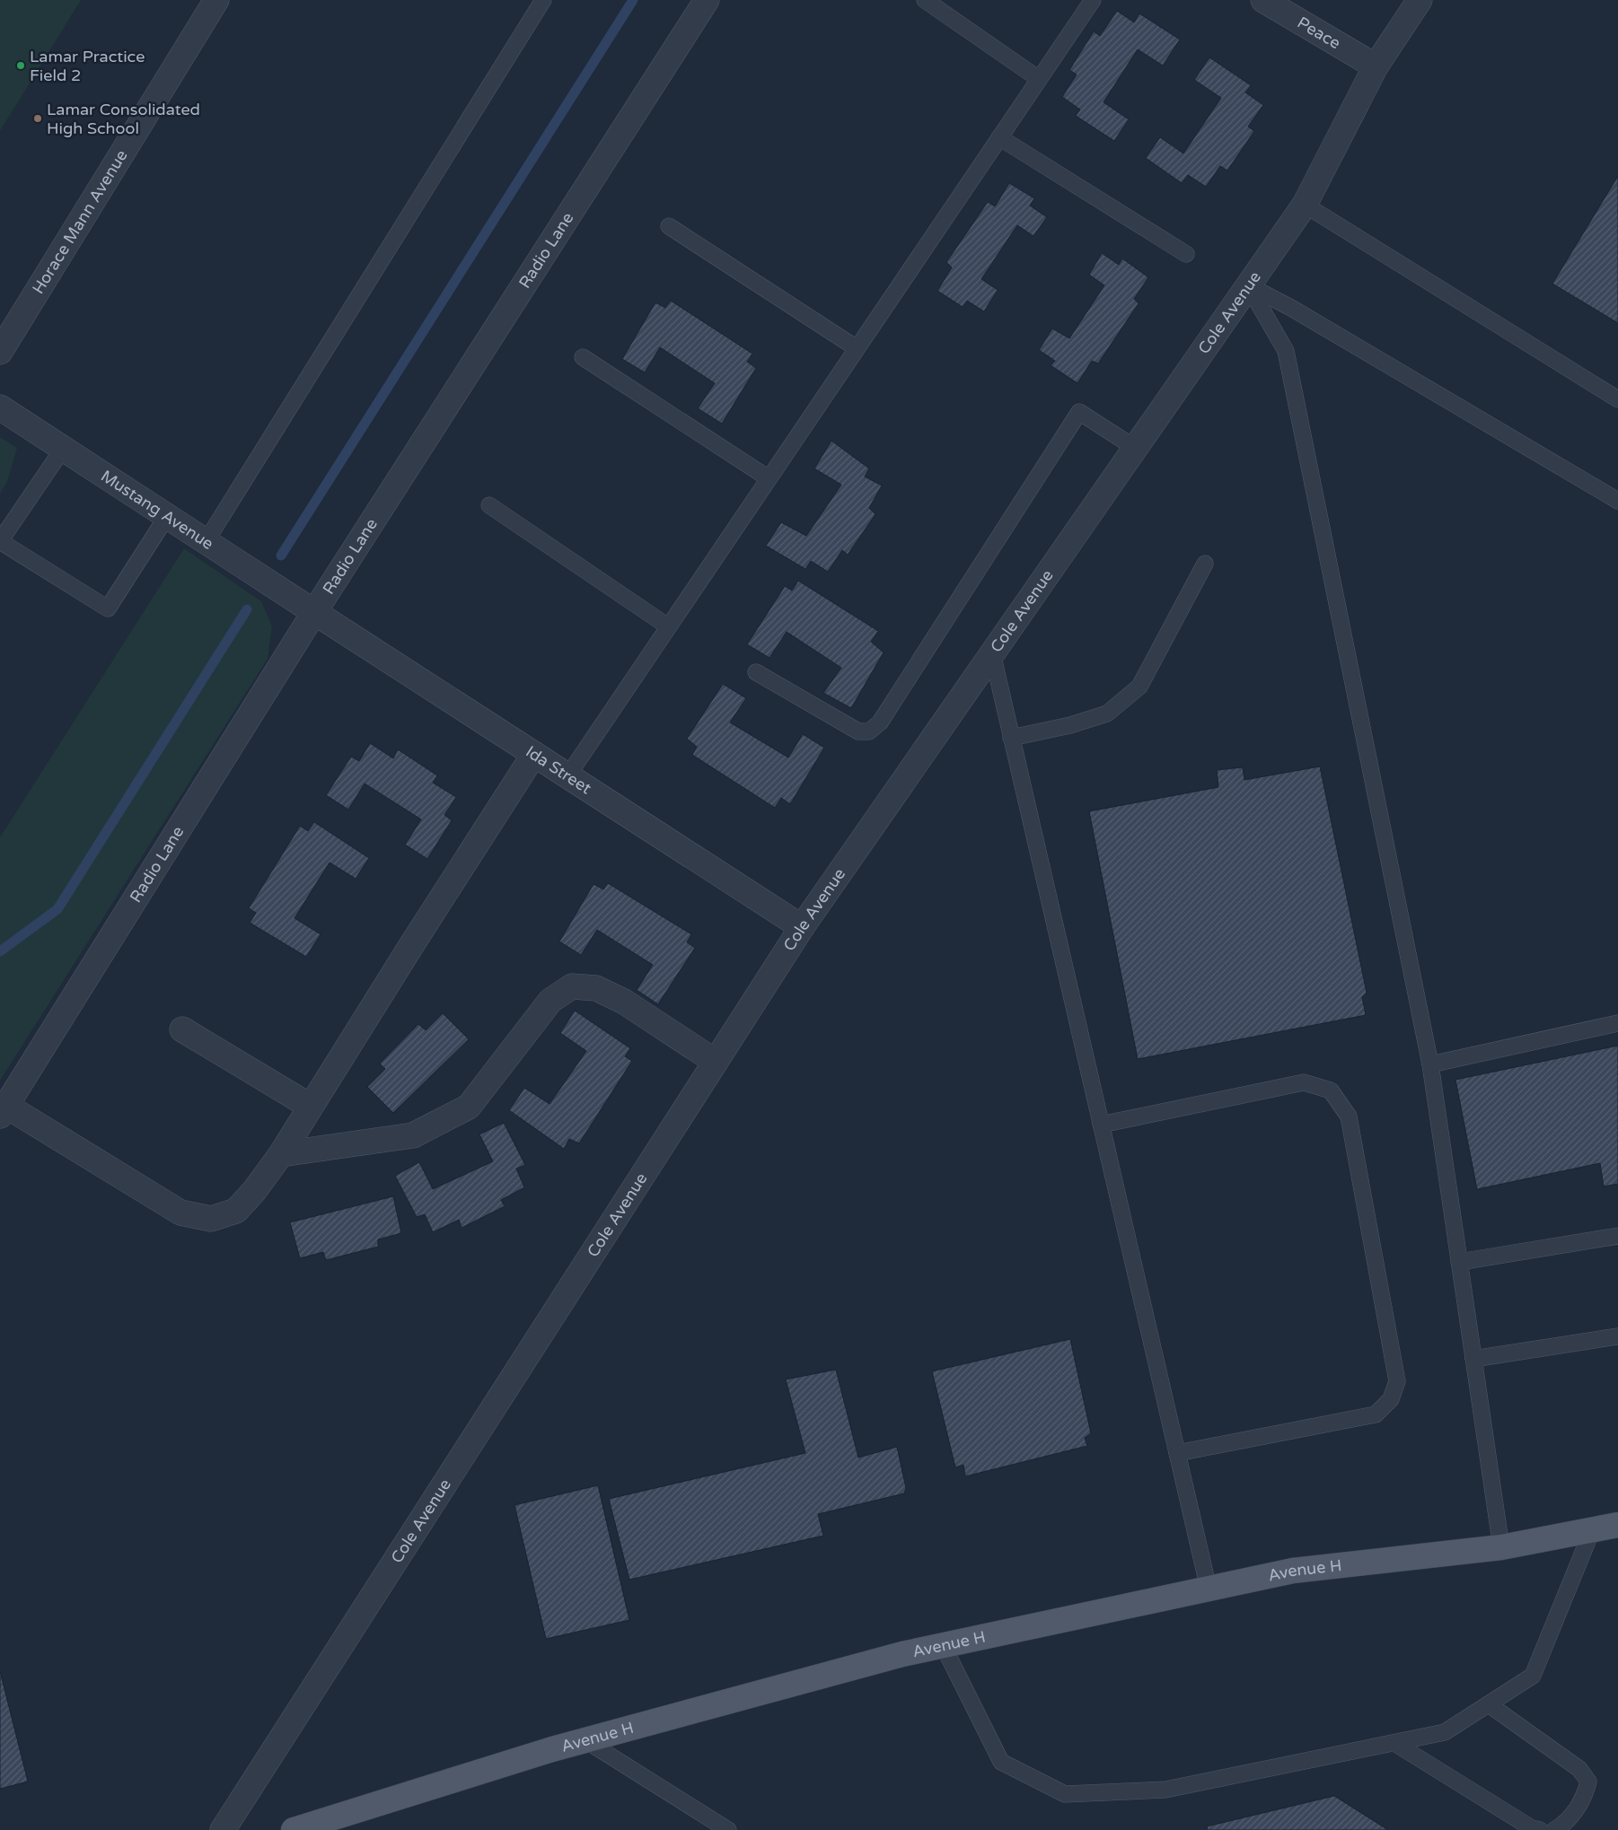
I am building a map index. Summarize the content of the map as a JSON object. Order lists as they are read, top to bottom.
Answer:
{
  "streets": {
    "main road": ["Avenue H"],
    "street": [
      "Peace",
      "Horace Mann Avenue",
      "Radio Lane",
      "Cole Avenue",
      "Mustang Avenue",
      "Ida Street"
    ]
  },
  "crossings": [
    ["Peace", "Cole Avenue"],
    ["Radio Lane", "Mustang Avenue"],
    ["Radio Lane", "Ida Street"],
    ["Cole Avenue", "Ida Street"],
    ["Mustang Avenue", "Ida Street"]
  ],
  "places": ["Lamar Practice Field 2", "Lamar Consolidated High School"]
}
